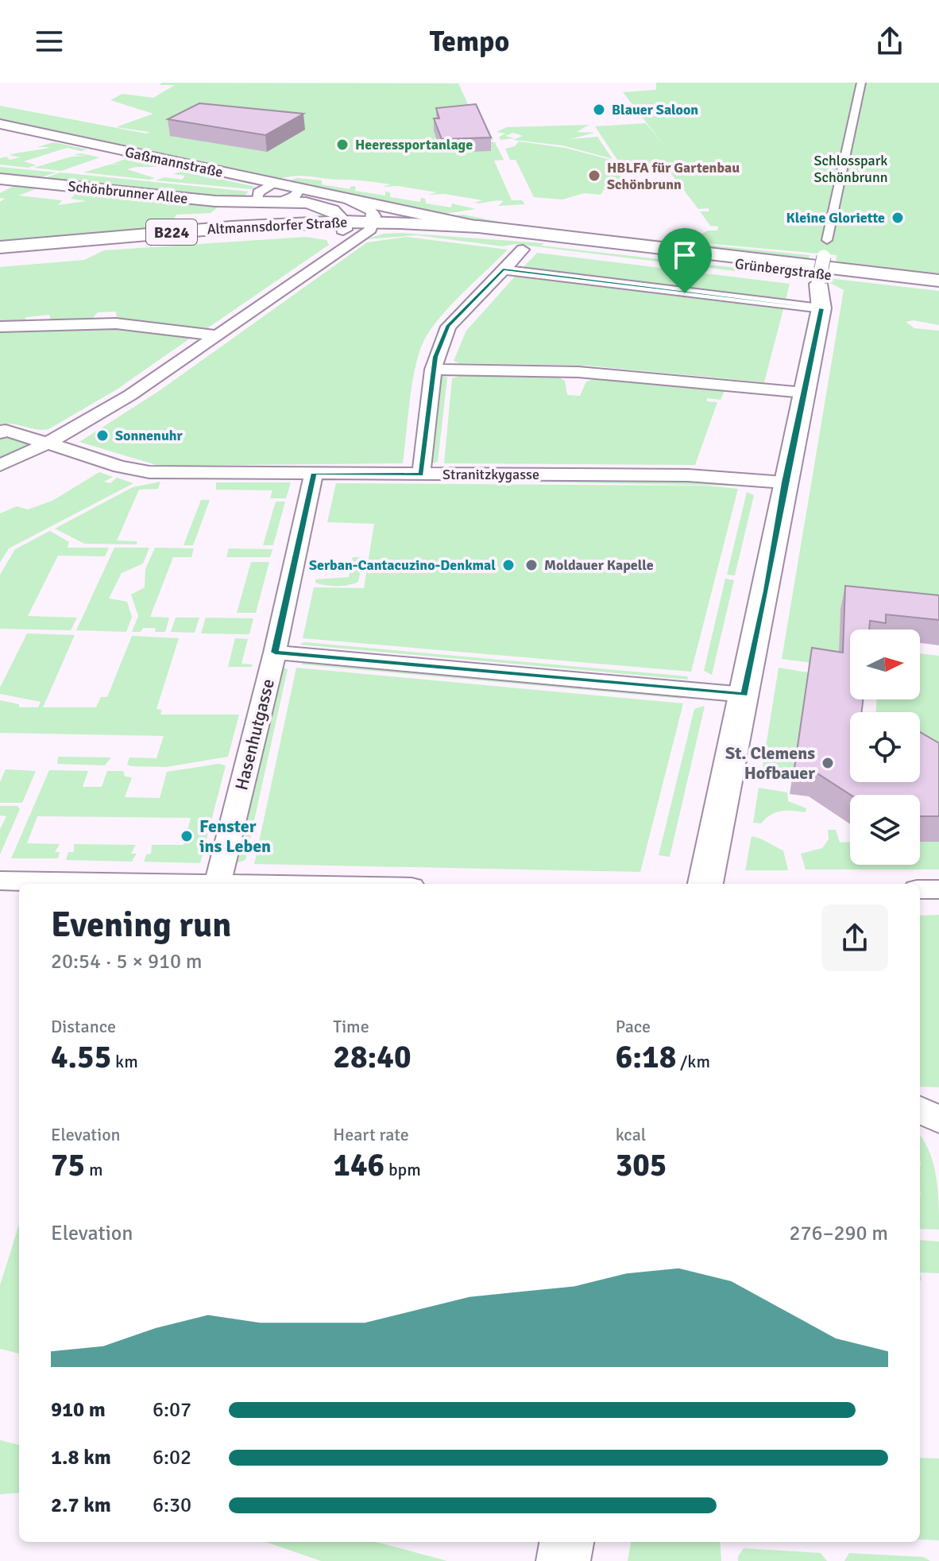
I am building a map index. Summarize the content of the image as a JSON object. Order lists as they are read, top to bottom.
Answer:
{
  "streets": {
    "main road": ["Altmannsdorfer Straße", "B224", "Grünbergstraße"],
    "street": [
      "Gaßmannstraße",
      "Schönbrunner Allee",
      "Stranitzkygasse",
      "Hasenhutgasse"
    ]
  },
  "crossings": [
    ["Gaßmannstraße", "Altmannsdorfer Straße"],
    ["Gaßmannstraße", "Grünbergstraße"],
    ["Schönbrunner Allee", "Altmannsdorfer Straße"],
    ["Altmannsdorfer Straße", "Grünbergstraße"],
    ["Stranitzkygasse", "Hasenhutgasse"]
  ],
  "parks": ["Schlosspark Schönbrunn"],
  "places": [
    "Blauer Saloon",
    "Heeressportanlage",
    "HBLFA für Gartenbau Schönbrunn",
    "Kleine Gloriette",
    "Sonnenuhr",
    "Serban-Cantacuzino-Denkmal",
    "Moldauer Kapelle",
    "St. Clemens Hofbauer",
    "Fenster ins Leben"
  ],
  "north": "right",
  "page": {
    "header": "Tempo",
    "heading": ["Evening run", "20:54 · 5 × 910 m"],
    "stats": [
      ["Distance", "4.55 km"],
      ["Time", "28:40"],
      ["Pace", "6:18 /km"],
      ["Elevation", "75 m"],
      ["Heart rate", "146 bpm"],
      ["kcal", "305"]
    ],
    "chart": ["Elevation", "276–290 m"],
    "list": [
      {
        "name": "910 m",
        "note": "6:07"
      },
      {
        "name": "1.8 km",
        "note": "6:02"
      },
      {
        "name": "2.7 km",
        "note": "6:30"
      }
    ]
  }
}
